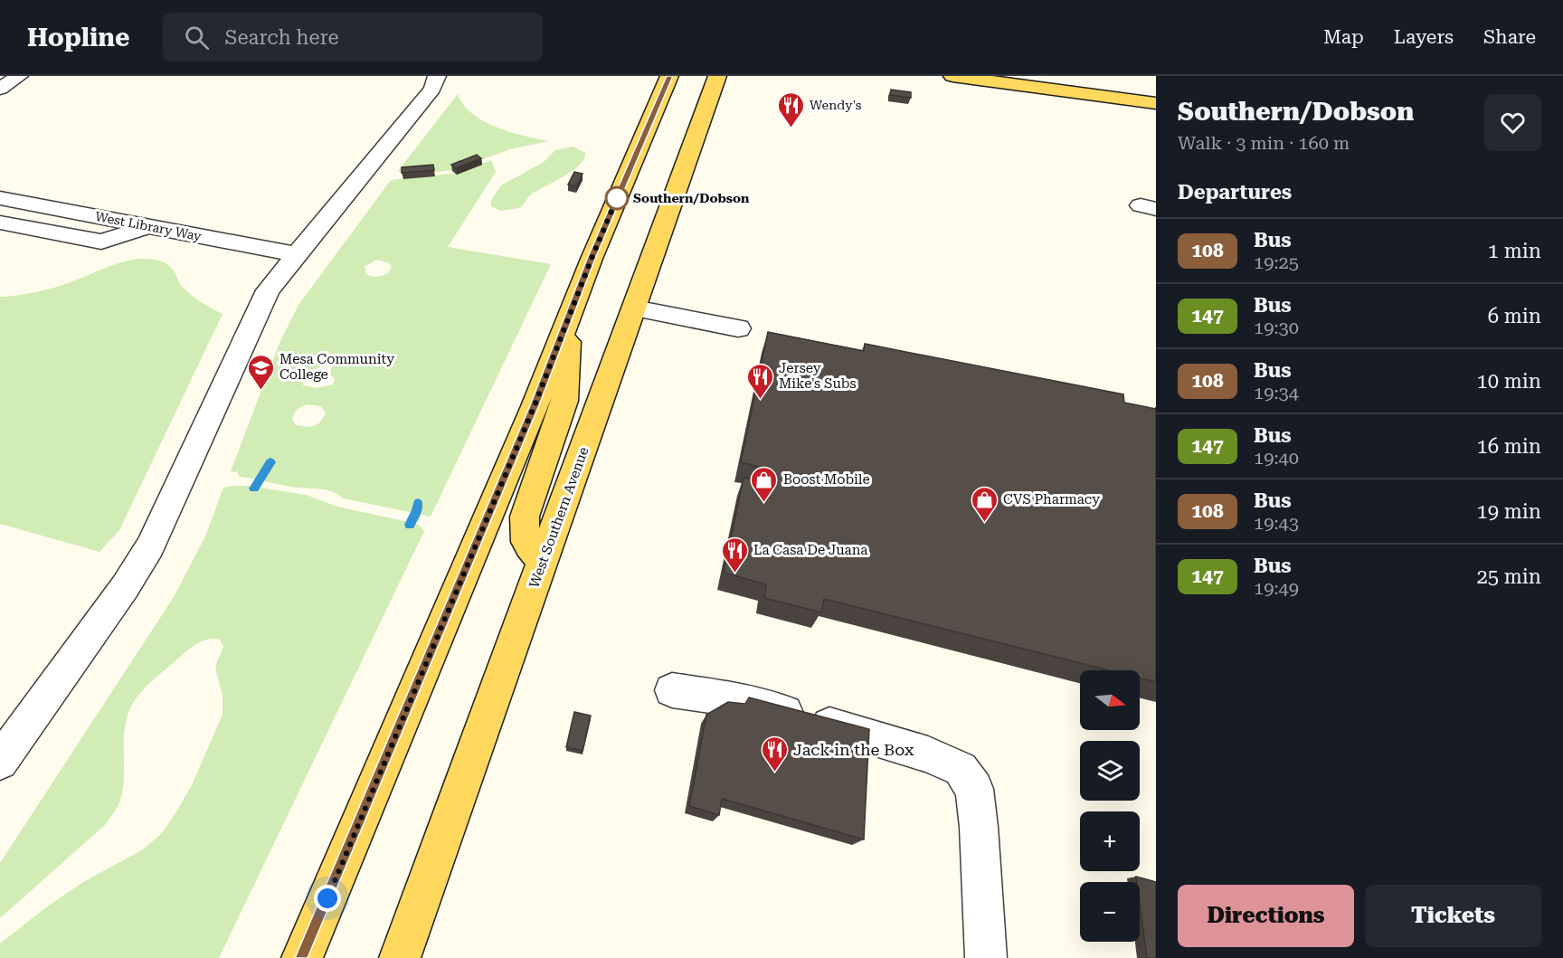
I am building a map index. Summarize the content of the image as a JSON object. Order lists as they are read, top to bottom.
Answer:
{
  "streets": {
    "main road": ["West Southern Avenue"],
    "lane": ["West Library Way"]
  },
  "places": {
    "restaurant": [
      "Wendy's",
      "Jersey Mike's Subs",
      "La Casa De Juana",
      "Jack in the Box"
    ],
    "other": ["Southern/Dobson"],
    "school or university": ["Mesa Community College"],
    "shop": ["Boost Mobile", "CVS Pharmacy"]
  },
  "lines": ["bus line 108"],
  "north": "right",
  "page": {
    "header": "Hopline",
    "search": "Search here",
    "nav": ["Map", "Layers", "Share"],
    "heading": [
      ["Southern/Dobson", "Walk · 3 min · 160 m"],
      "Departures"
    ],
    "list": [
      {
        "mark": "108",
        "name": "Bus",
        "note": "19:25",
        "value": "1 min"
      },
      {
        "mark": "147",
        "name": "Bus",
        "note": "19:30",
        "value": "6 min"
      },
      {
        "mark": "108",
        "name": "Bus",
        "note": "19:34",
        "value": "10 min"
      },
      {
        "mark": "147",
        "name": "Bus",
        "note": "19:40",
        "value": "16 min"
      },
      {
        "mark": "108",
        "name": "Bus",
        "note": "19:43",
        "value": "19 min"
      },
      {
        "mark": "147",
        "name": "Bus",
        "note": "19:49",
        "value": "25 min"
      }
    ],
    "map_buttons": ["+", "−"],
    "buttons": ["Directions", "Tickets"]
  }
}
